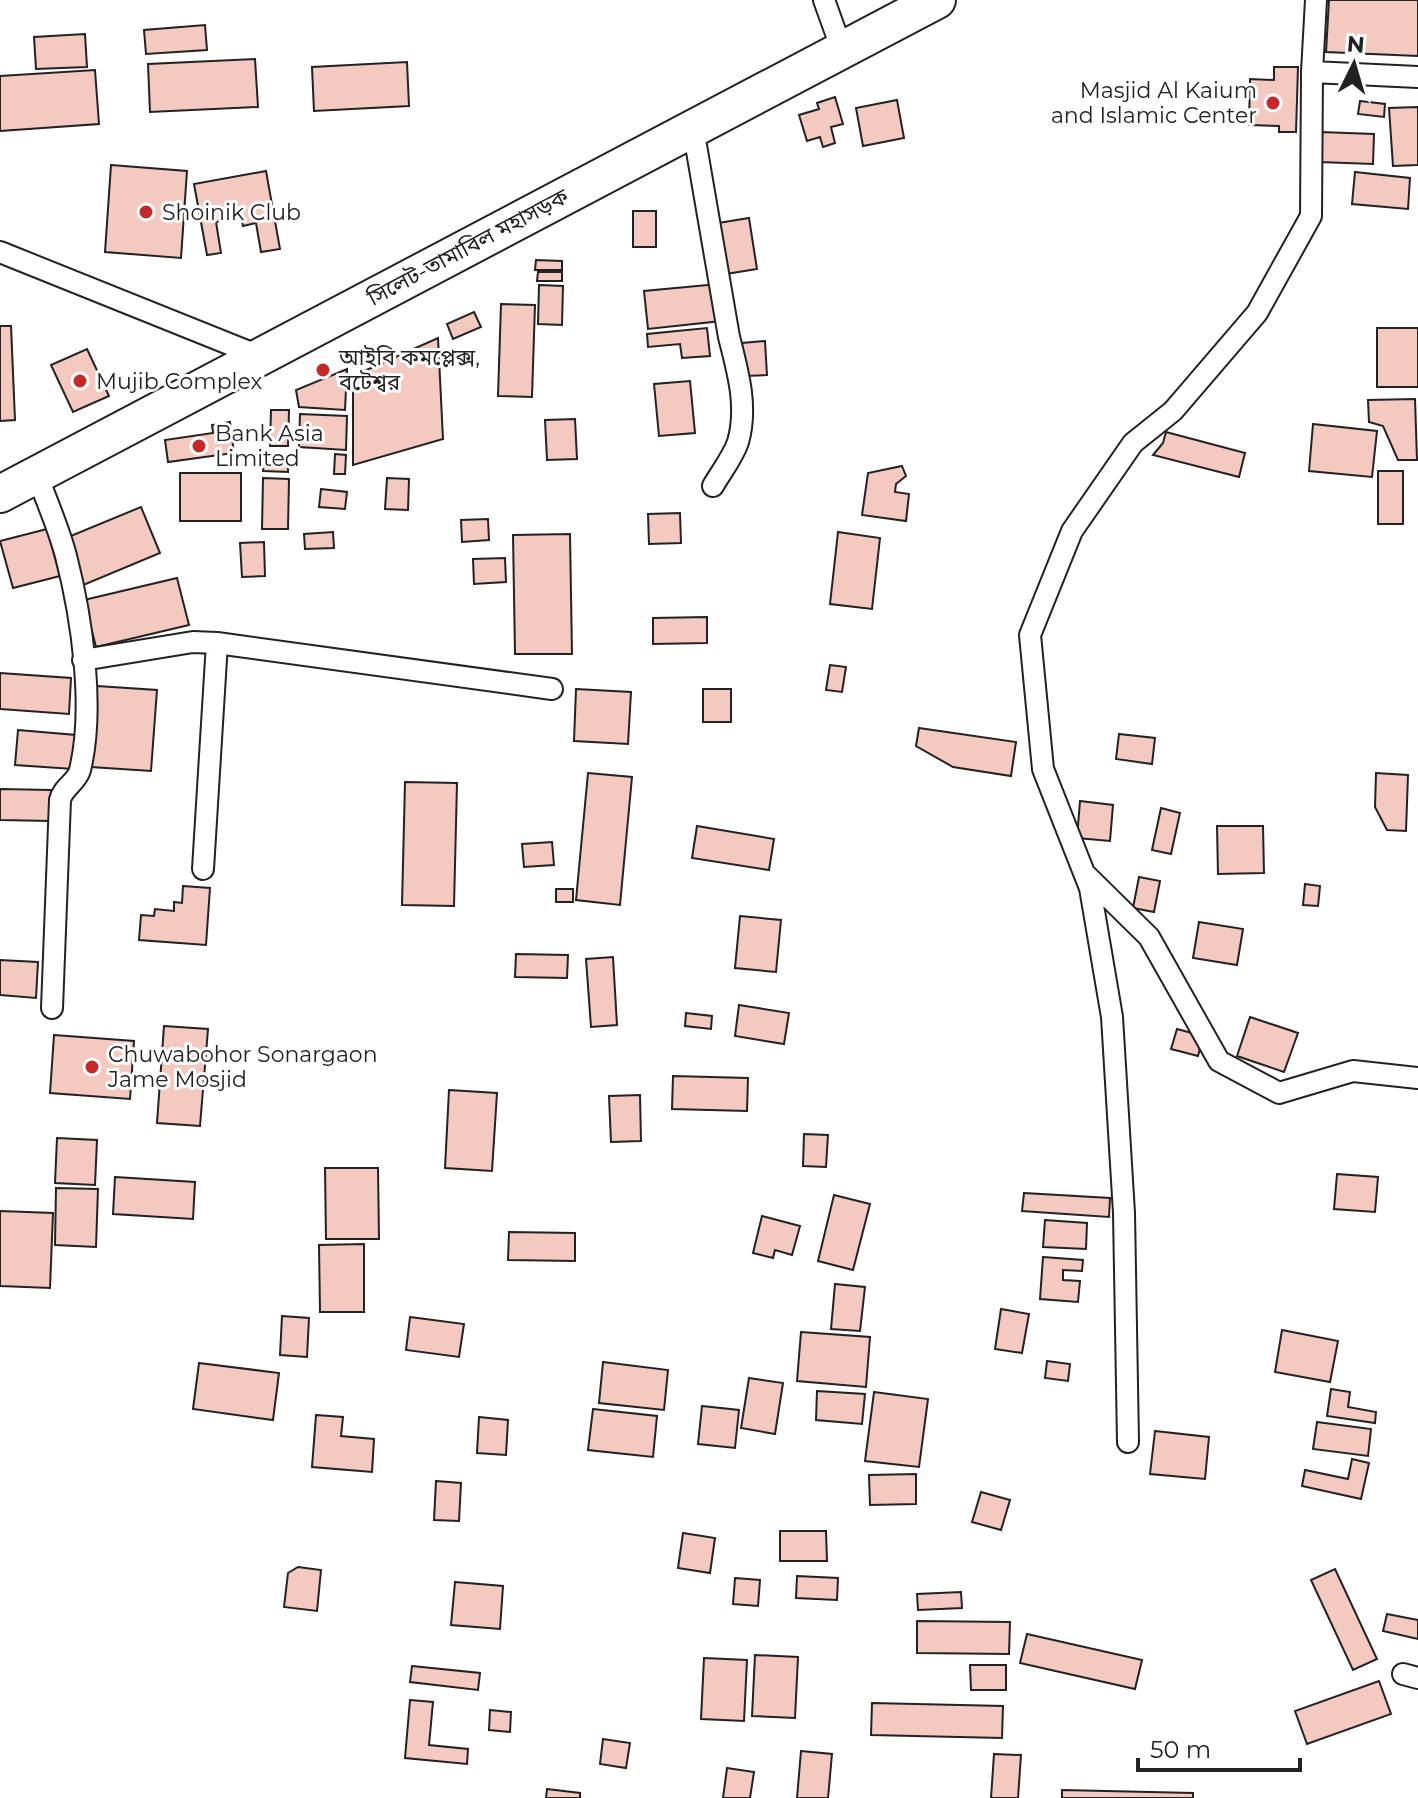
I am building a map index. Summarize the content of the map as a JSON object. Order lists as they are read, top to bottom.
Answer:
{
  "streets": {
    "highway": ["সিলেট-তামাবিল মহাসড়ক"]
  },
  "places": [
    "Masjid Al Kaium and Islamic Center",
    "Shoinik Club",
    "আইবি কমপ্লেক্স, বটেশ্বর",
    "Mujib Complex",
    "Bank Asia Limited",
    "Chuwabohor Sonargaon Jame Mosjid"
  ],
  "scale_bar": "50 m",
  "north": "top"
}
